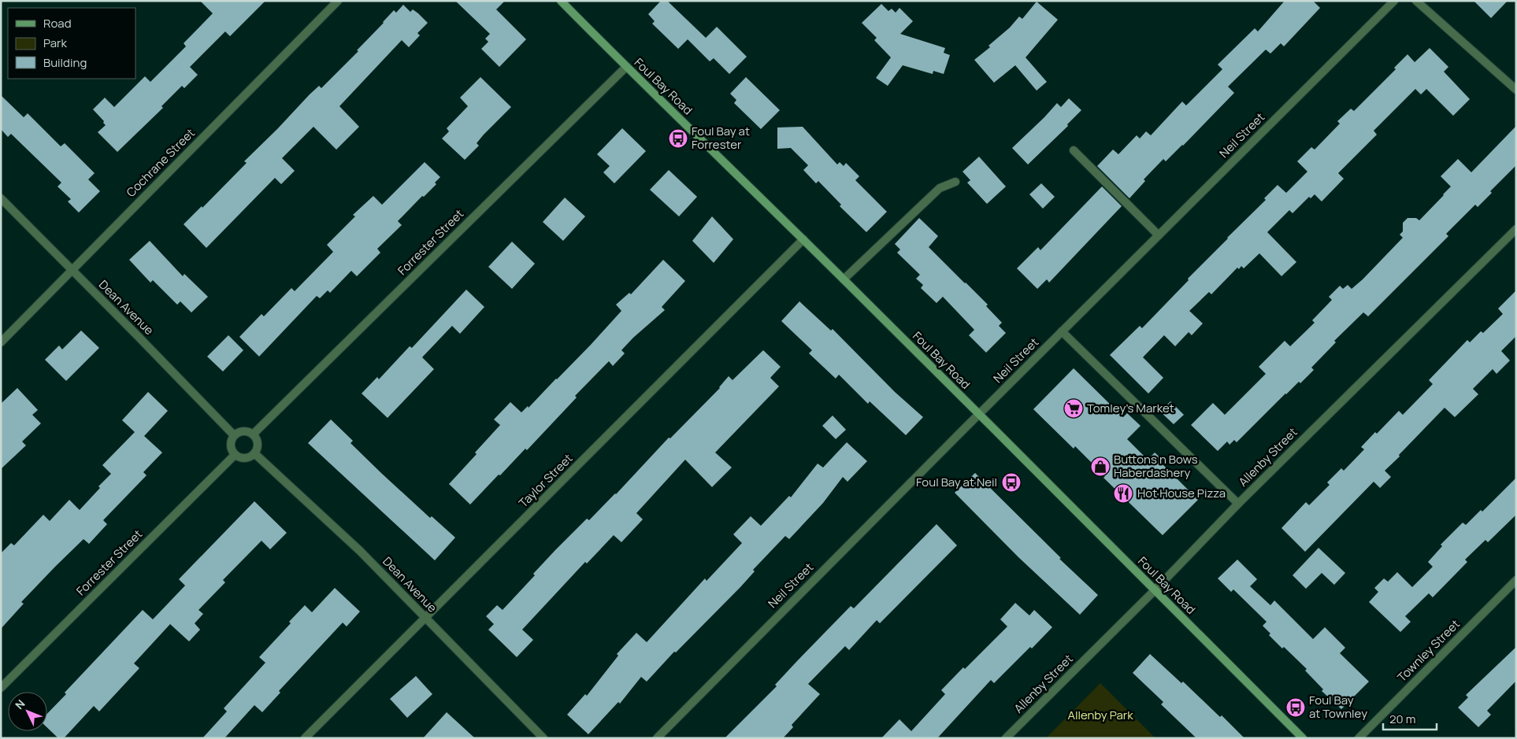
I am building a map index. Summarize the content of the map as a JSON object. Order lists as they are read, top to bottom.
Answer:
{
  "streets": {
    "main road": ["Foul Bay Road"],
    "street": [
      "Neil Street",
      "Cochrane Street",
      "Forrester Street",
      "Dean Avenue",
      "Allenby Street",
      "Taylor Street",
      "Townley Street"
    ]
  },
  "crossings": [
    ["Foul Bay Road", "Neil Street"],
    ["Foul Bay Road", "Forrester Street"],
    ["Foul Bay Road", "Allenby Street"],
    ["Foul Bay Road", "Taylor Street"],
    ["Cochrane Street", "Dean Avenue"],
    ["Forrester Street", "Dean Avenue"],
    ["Dean Avenue", "Taylor Street"]
  ],
  "parks": ["Allenby Park"],
  "places": {
    "bus stop": ["Foul Bay at Forrester", "Foul Bay at Neil", "Foul Bay at Townley"],
    "supermarket": ["Tomley's Market"],
    "shop": ["Buttons n Bows Haberdashery"],
    "restaurant": ["Hot House Pizza"]
  },
  "legend": ["Road", "Park", "Building"],
  "scale_bar": "20 m",
  "north": "top left"
}
